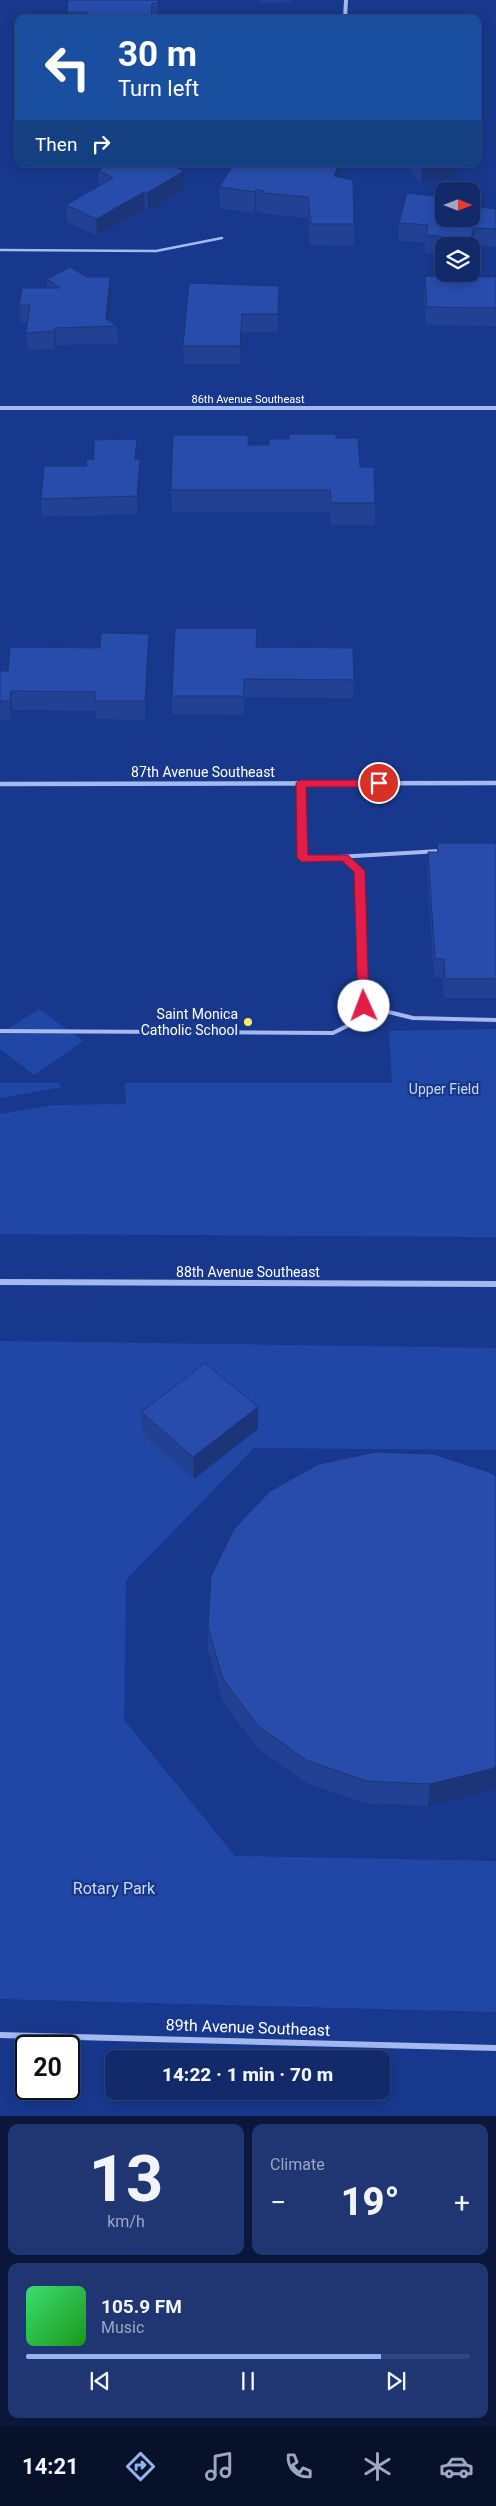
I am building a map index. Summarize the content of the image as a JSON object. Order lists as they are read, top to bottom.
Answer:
{
  "streets": {
    "street": [
      "86th Avenue Southeast",
      "87th Avenue Southeast",
      "88th Avenue Southeast",
      "89th Avenue Southeast"
    ]
  },
  "parks": ["Upper Field", "Rotary Park"],
  "places": ["Saint Monica Catholic School"],
  "north": "right",
  "page": {
    "turn": ["30 m", "Turn left"],
    "then": "Then",
    "limit": "20",
    "trip": "14:22 · 1 min · 70 m",
    "tile": [
      ["13", "km/h"],
      "Climate"
    ],
    "heat": ["−", "19°", "+"],
    "song": ["105.9 FM", "Music"],
    "tabs": "14:21"
  }
}
